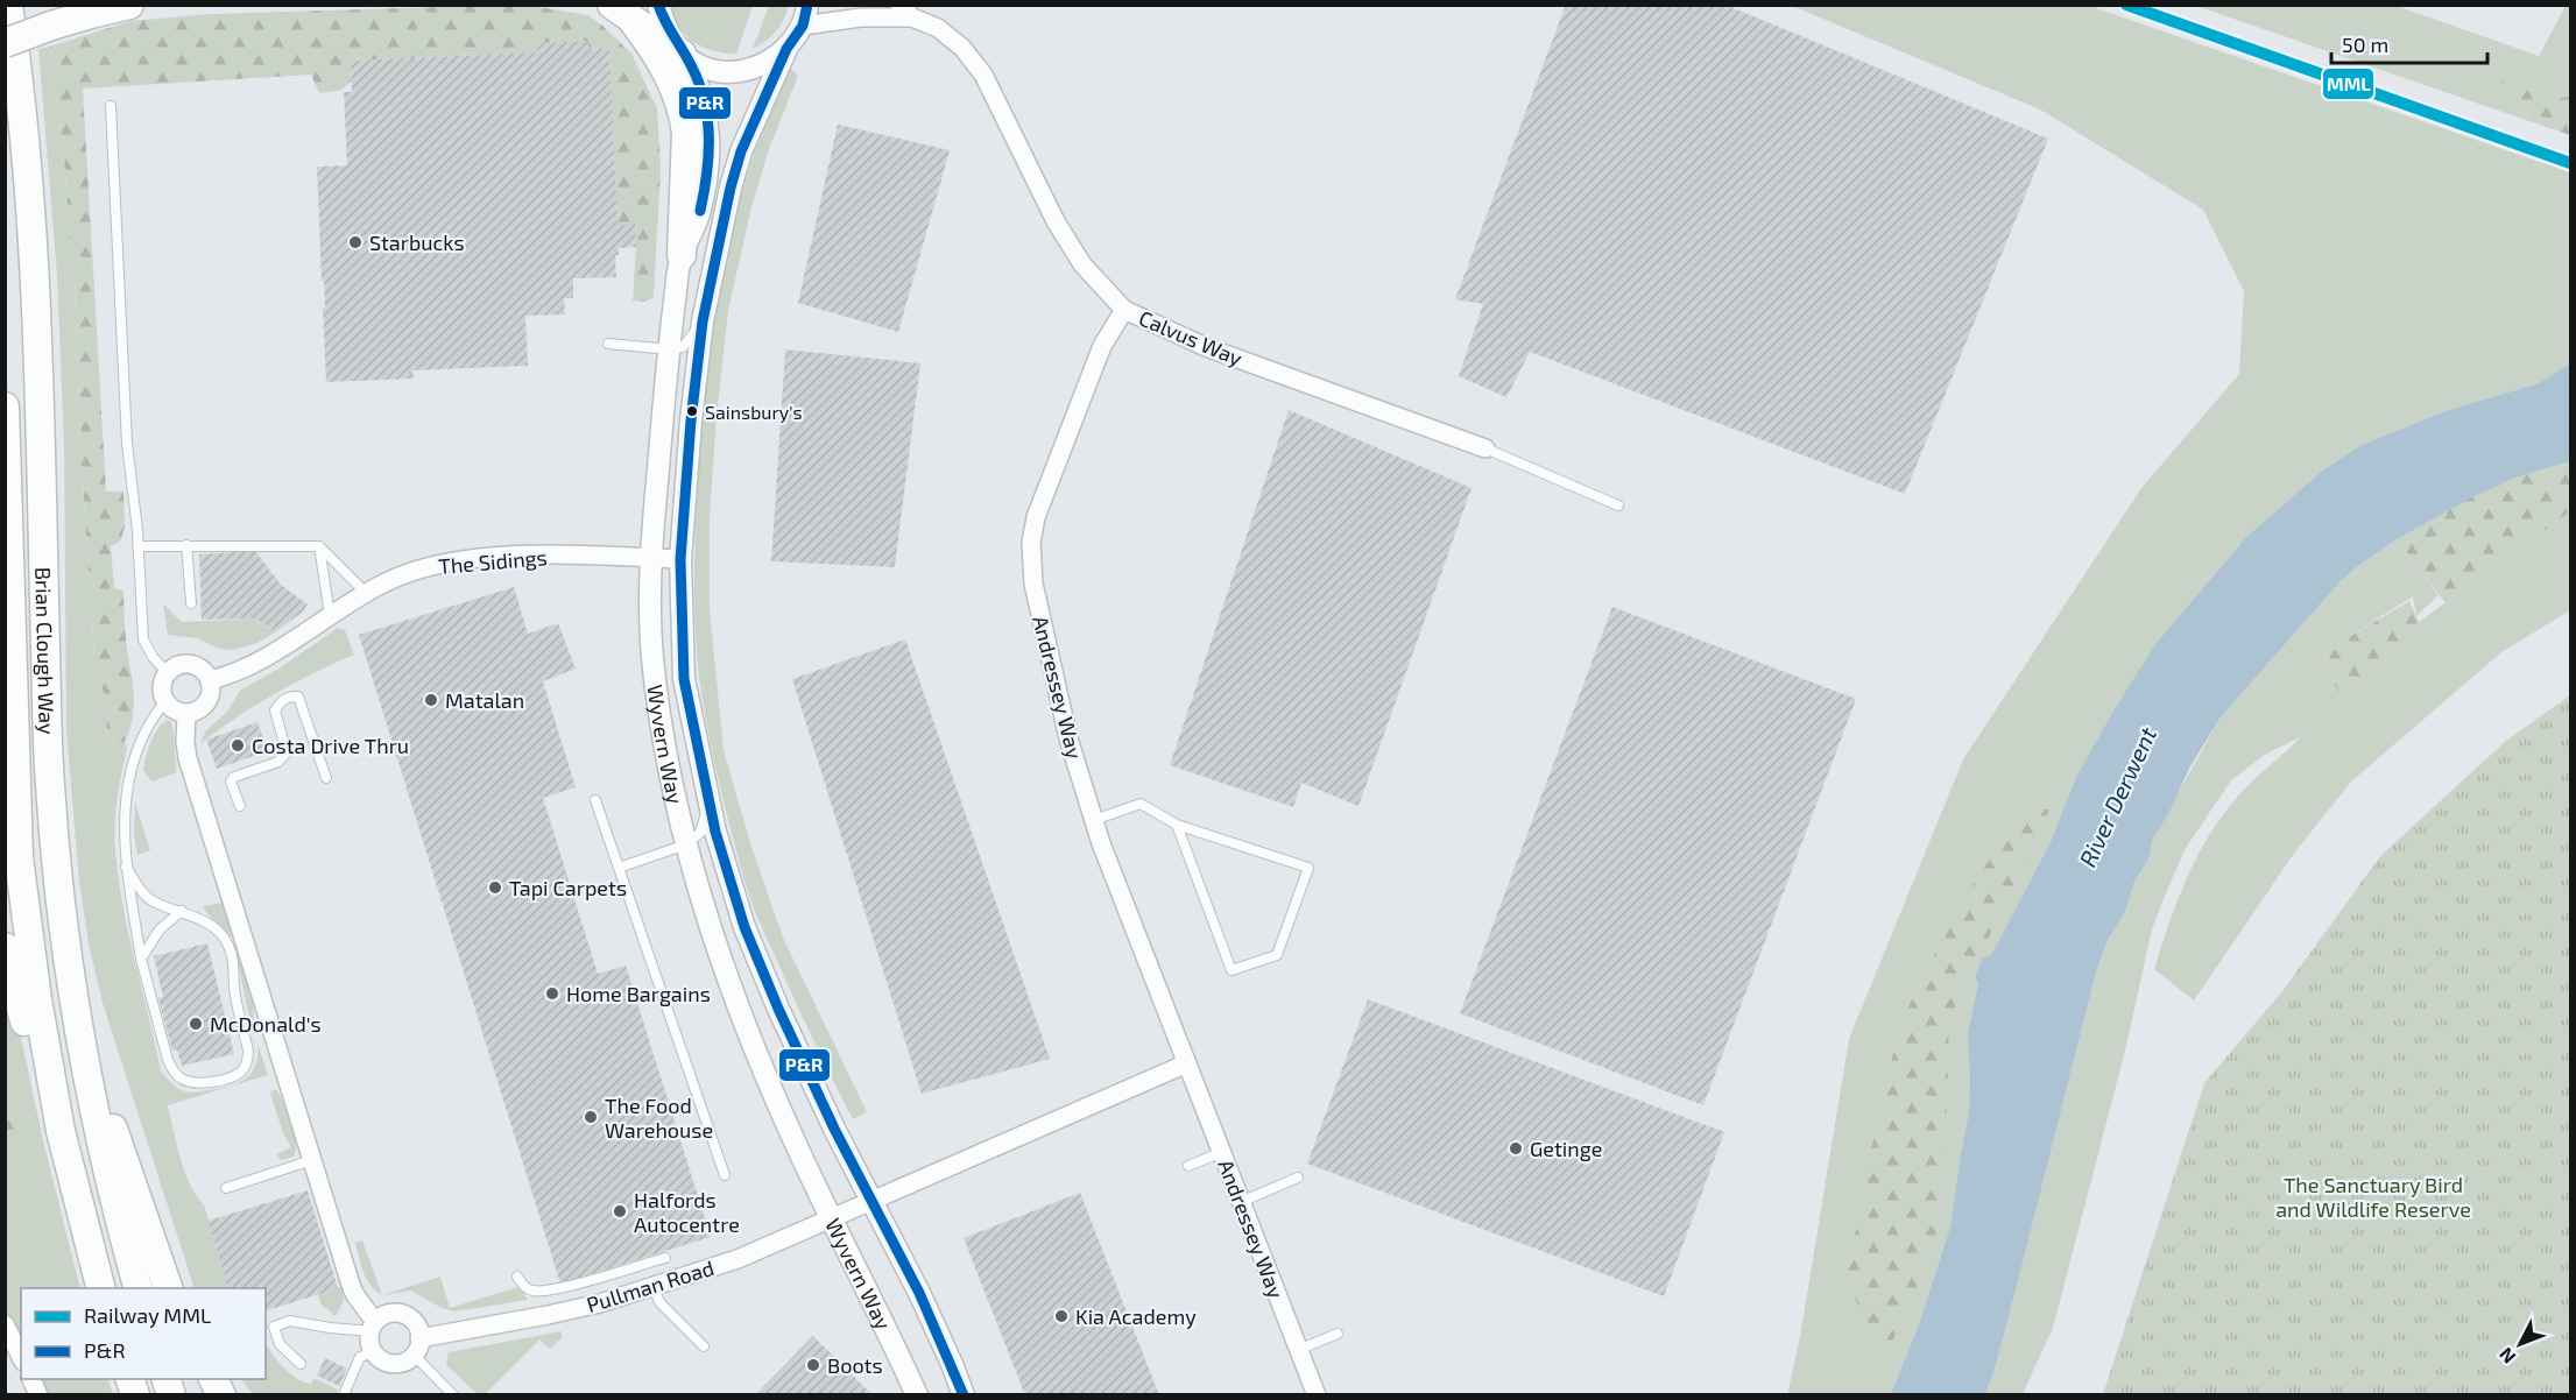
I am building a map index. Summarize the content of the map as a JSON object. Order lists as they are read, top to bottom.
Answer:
{
  "streets": {
    "highway": ["Brian Clough Way"],
    "street": [
      "Calvus Way",
      "The Sidings",
      "Andressey Way",
      "Wyvern Way",
      "Pullman Road"
    ]
  },
  "crossings": [
    ["Calvus Way", "Andressey Way"],
    ["The Sidings", "Wyvern Way"],
    ["Wyvern Way", "Pullman Road"]
  ],
  "water": ["River Derwent"],
  "parks": ["The Sanctuary Bird and Wildlife Reserve"],
  "places": [
    "Starbucks",
    "Sainsbury's",
    "Matalan",
    "Costa Drive Thru",
    "Tapi Carpets",
    "Home Bargains",
    "McDonald's",
    "The Food Warehouse",
    "Getinge",
    "Halfords Autocentre",
    "Kia Academy",
    "Boots"
  ],
  "lines": ["rail line MML", "transit line P&R"],
  "legend": ["Railway MML", "P&R"],
  "scale_bar": "50 m",
  "north": "bottom left"
}
